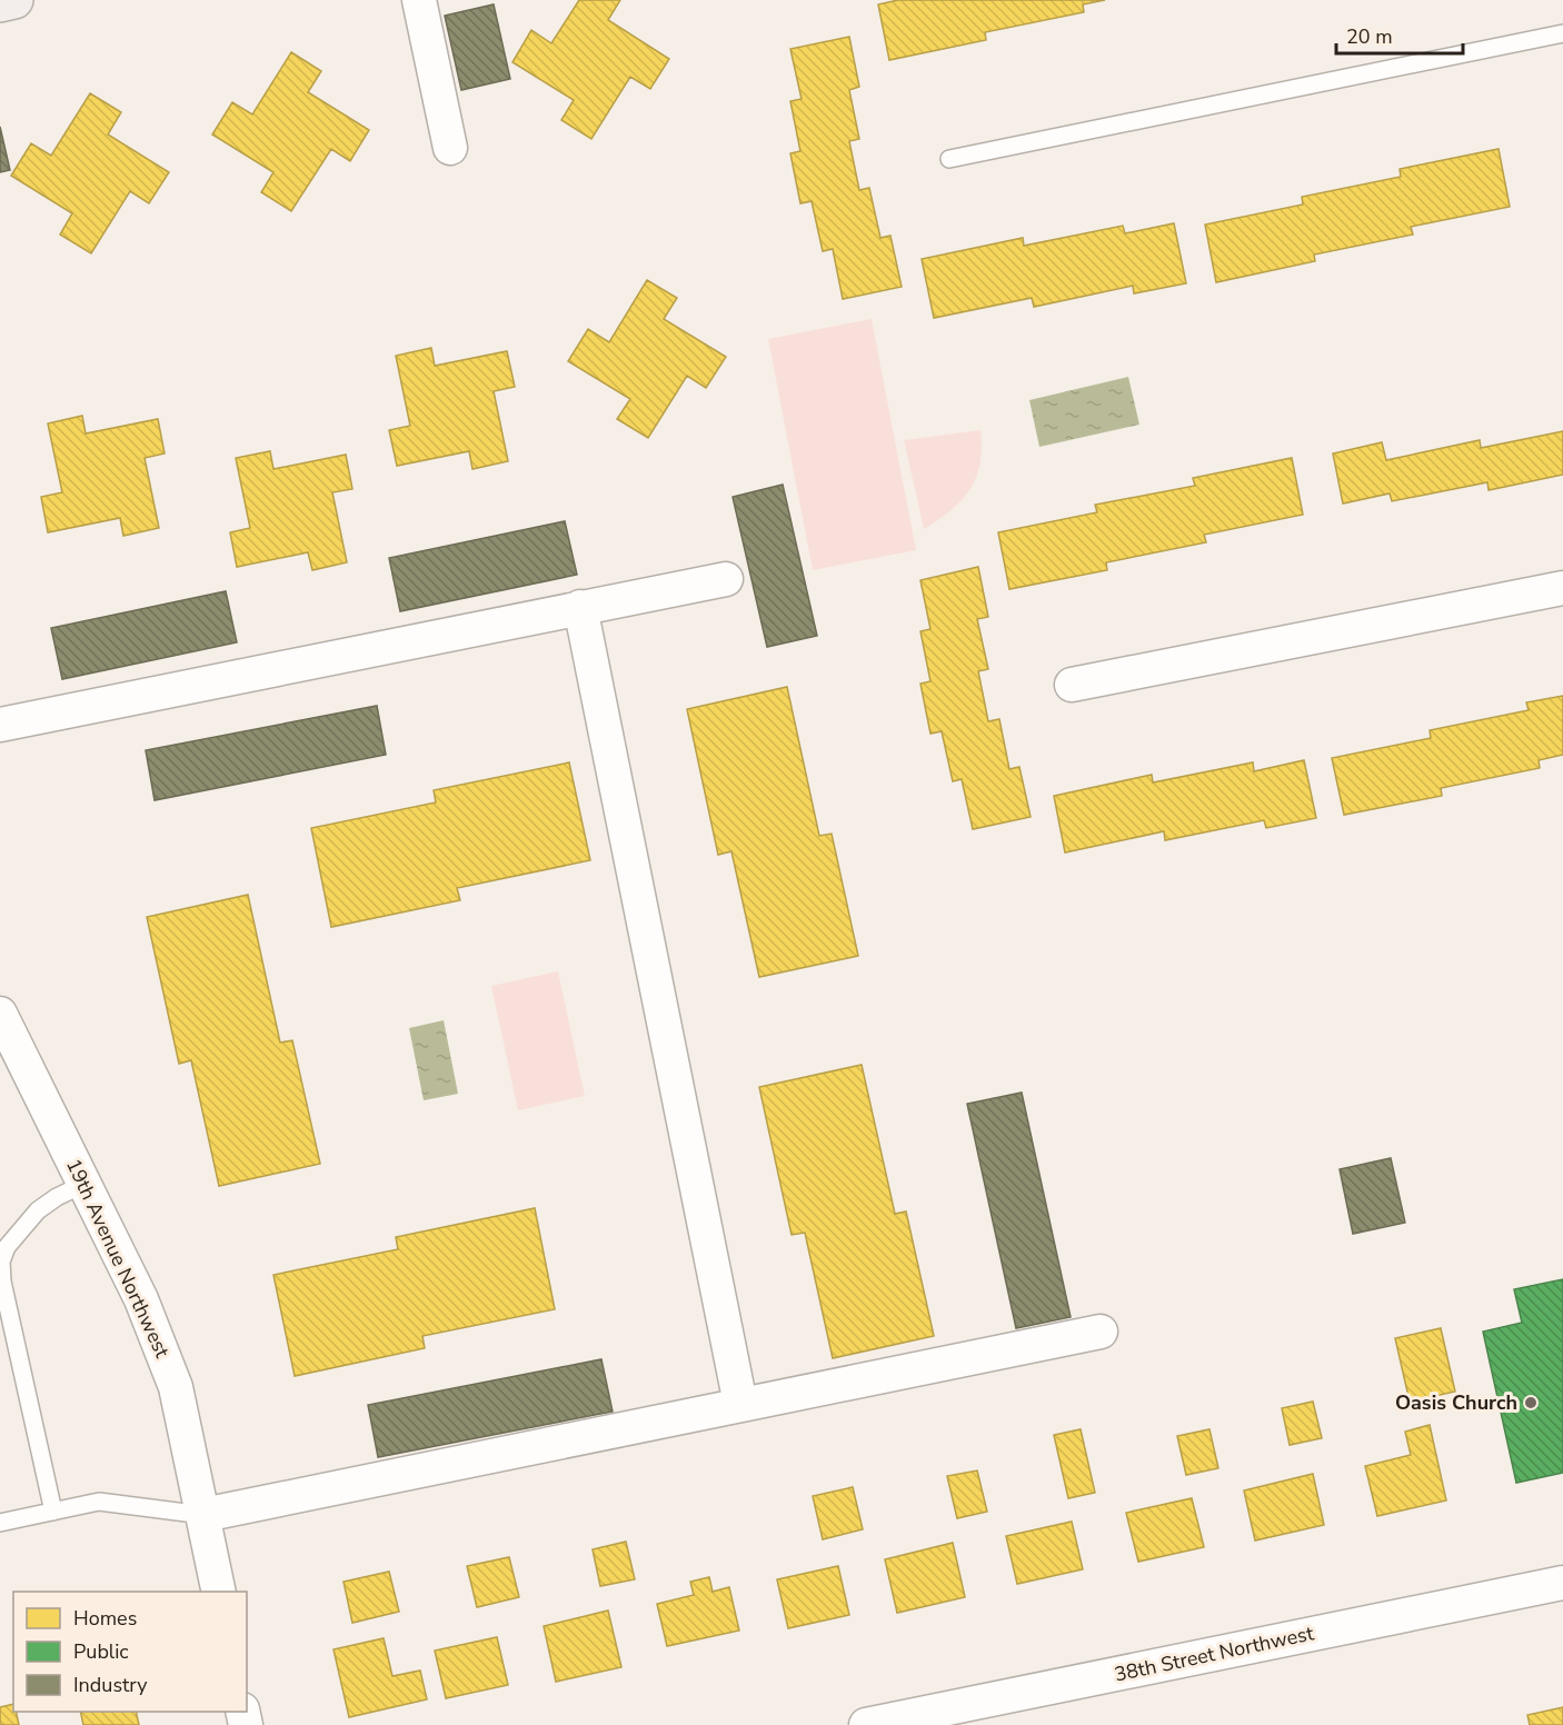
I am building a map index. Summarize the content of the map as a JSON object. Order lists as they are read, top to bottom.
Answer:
{
  "streets": {
    "street": ["19th Avenue Northwest", "38th Street Northwest"]
  },
  "places": ["Oasis Church"],
  "legend": ["Homes", "Public", "Industry"],
  "scale_bar": "20 m"
}
